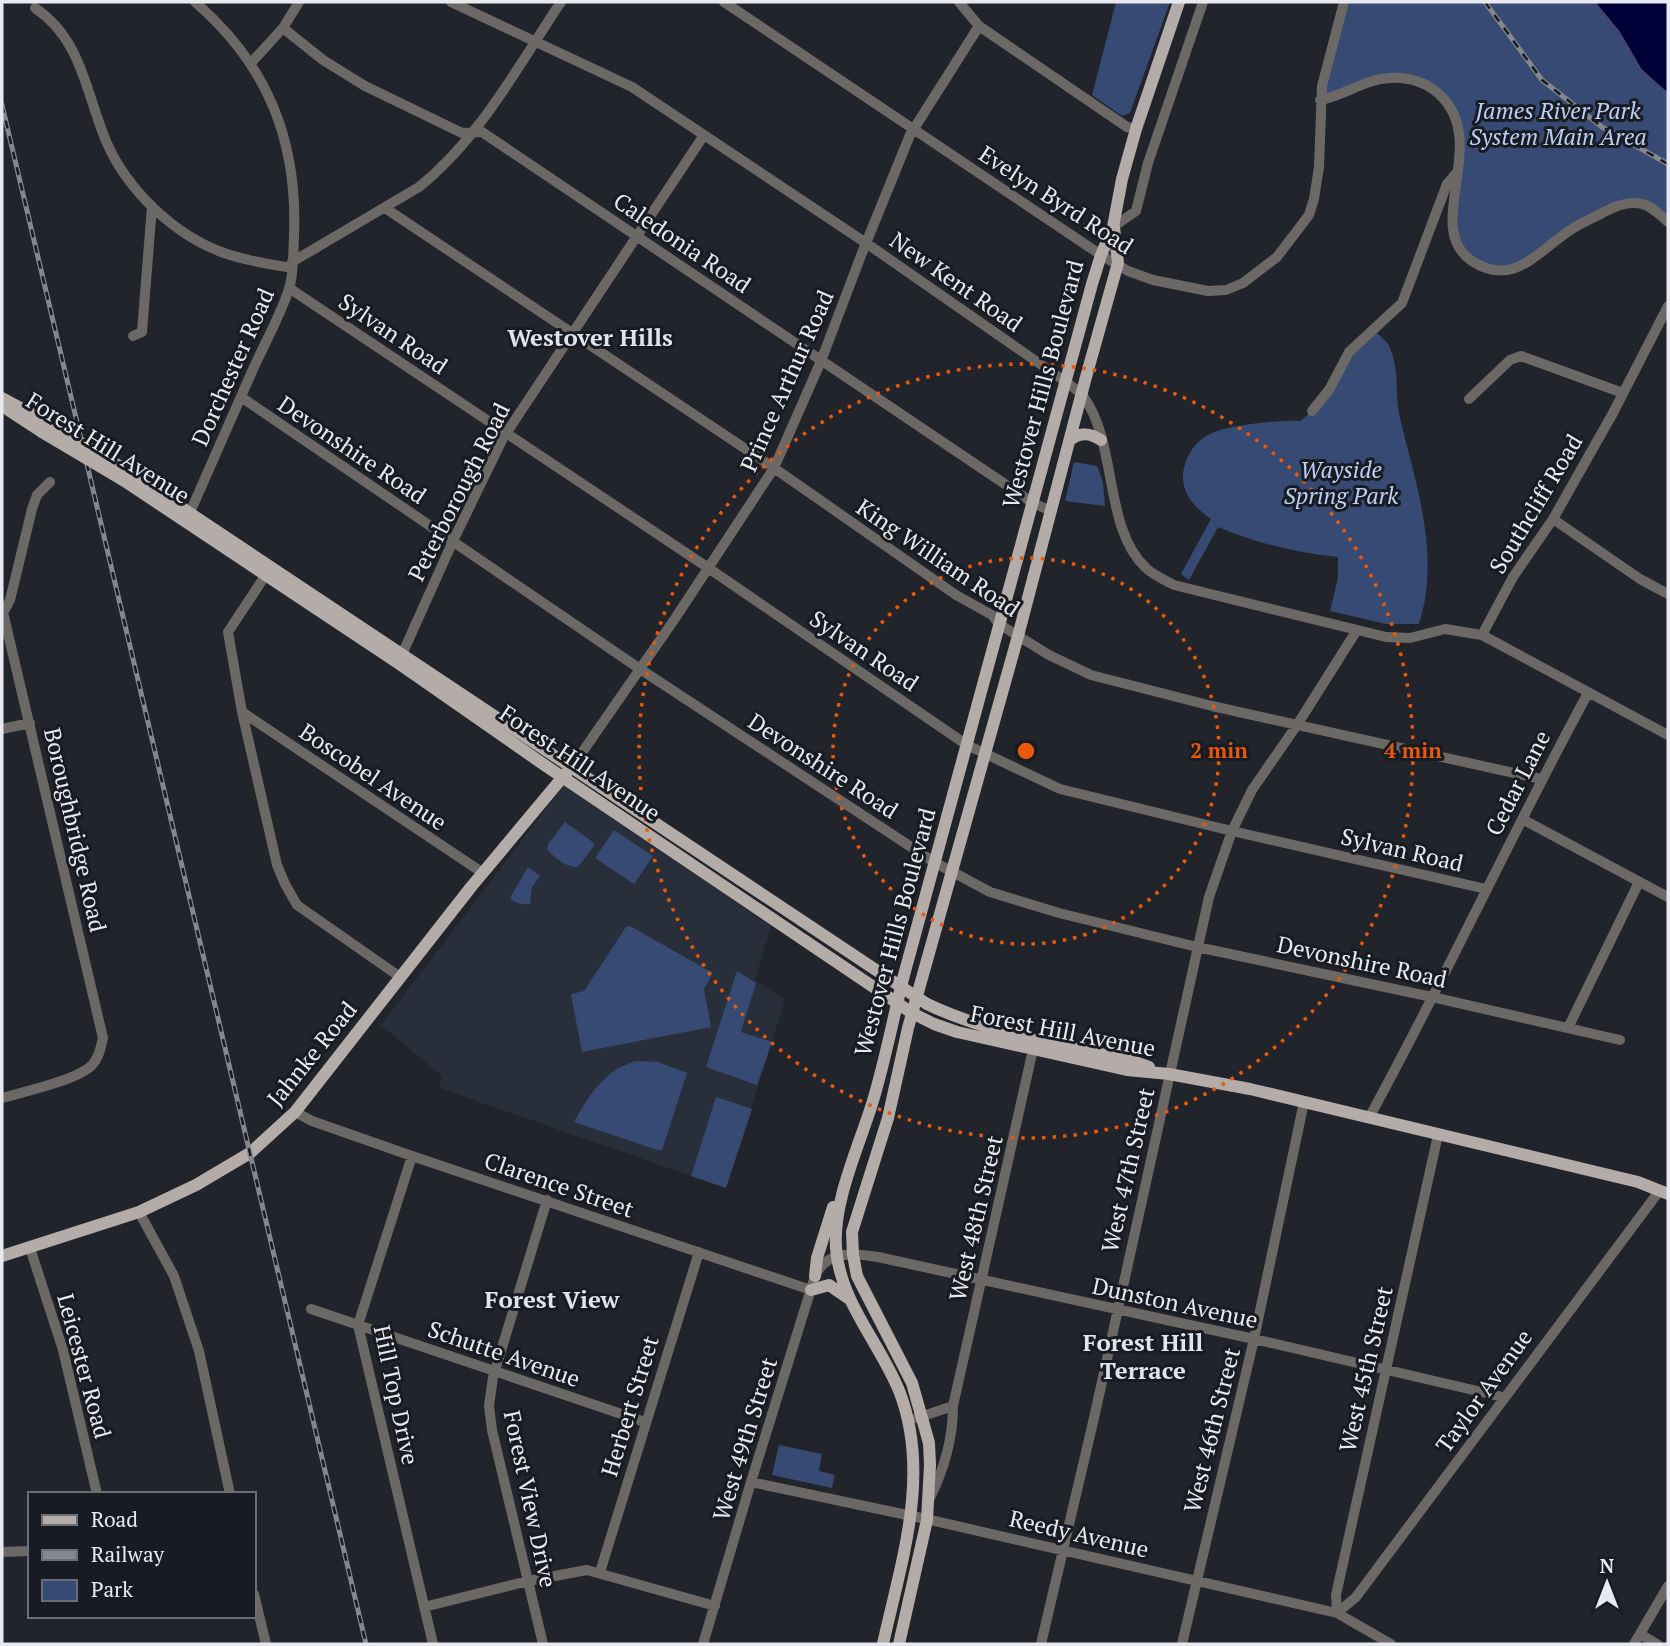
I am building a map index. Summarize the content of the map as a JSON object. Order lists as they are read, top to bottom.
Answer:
{
  "streets": {
    "main road": ["Westover Hills Boulevard", "Forest Hill Avenue", "Jahnke Road"],
    "street": [
      "Evelyn Byrd Road",
      "Caledonia Road",
      "New Kent Road",
      "Sylvan Road",
      "Dorchester Road",
      "Prince Arthur Road",
      "Devonshire Road",
      "Peterborough Road",
      "Southcliff Road",
      "King William Road",
      "Boscobel Avenue",
      "Cedar Lane",
      "Boroughbridge Road",
      "West 47th Street",
      "Clarence Street",
      "West 48th Street",
      "Dunston Avenue",
      "Schutte Avenue",
      "Leicester Road",
      "West 45th Street",
      "Taylor Avenue",
      "Hill Top Drive",
      "Herbert Street",
      "West 46th Street",
      "West 49th Street",
      "Forest View Drive",
      "Reedy Avenue"
    ]
  },
  "crossings": [
    ["Evelyn Byrd Road", "Prince Arthur Road"],
    ["Evelyn Byrd Road", "Westover Hills Boulevard"],
    ["Caledonia Road", "Prince Arthur Road"],
    ["Caledonia Road", "Westover Hills Boulevard"],
    ["Caledonia Road", "Peterborough Road"],
    ["New Kent Road", "Prince Arthur Road"],
    ["New Kent Road", "Westover Hills Boulevard"],
    ["New Kent Road", "Peterborough Road"],
    ["New Kent Road", "Southcliff Road"],
    ["New Kent Road", "Cedar Lane"],
    ["New Kent Road", "West 47th Street"],
    ["Sylvan Road", "Dorchester Road"],
    ["Sylvan Road", "Prince Arthur Road"],
    ["Sylvan Road", "Westover Hills Boulevard"],
    ["Sylvan Road", "Peterborough Road"],
    ["Sylvan Road", "Cedar Lane"],
    ["Sylvan Road", "West 47th Street"],
    ["Dorchester Road", "Forest Hill Avenue"],
    ["Dorchester Road", "Devonshire Road"],
    ["Prince Arthur Road", "Forest Hill Avenue"],
    ["Prince Arthur Road", "Devonshire Road"],
    ["Prince Arthur Road", "King William Road"],
    ["Prince Arthur Road", "Jahnke Road"],
    ["Westover Hills Boulevard", "Forest Hill Avenue"],
    ["Westover Hills Boulevard", "Devonshire Road"],
    ["Westover Hills Boulevard", "King William Road"],
    ["Westover Hills Boulevard", "West 48th Street"],
    ["Westover Hills Boulevard", "Dunston Avenue"],
    ["Westover Hills Boulevard", "West 49th Street"],
    ["Westover Hills Boulevard", "Reedy Avenue"],
    ["Forest Hill Avenue", "Peterborough Road"],
    ["Forest Hill Avenue", "Cedar Lane"],
    ["Forest Hill Avenue", "Jahnke Road"],
    ["Forest Hill Avenue", "West 47th Street"],
    ["Forest Hill Avenue", "West 48th Street"],
    ["Forest Hill Avenue", "West 45th Street"],
    ["Forest Hill Avenue", "Taylor Avenue"],
    ["Forest Hill Avenue", "West 46th Street"],
    ["Devonshire Road", "Peterborough Road"],
    ["Devonshire Road", "Cedar Lane"],
    ["Devonshire Road", "West 47th Street"],
    ["Peterborough Road", "King William Road"],
    ["King William Road", "Cedar Lane"],
    ["King William Road", "West 47th Street"],
    ["Boscobel Avenue", "Jahnke Road"],
    ["Jahnke Road", "Clarence Street"],
    ["Jahnke Road", "Leicester Road"],
    ["West 47th Street", "Dunston Avenue"],
    ["West 47th Street", "Reedy Avenue"],
    ["Clarence Street", "Hill Top Drive"],
    ["Clarence Street", "Herbert Street"],
    ["Clarence Street", "West 49th Street"],
    ["Clarence Street", "Forest View Drive"],
    ["West 48th Street", "Dunston Avenue"],
    ["Dunston Avenue", "West 45th Street"],
    ["Dunston Avenue", "Taylor Avenue"],
    ["Dunston Avenue", "West 46th Street"],
    ["Dunston Avenue", "West 49th Street"],
    ["Schutte Avenue", "Hill Top Drive"],
    ["Schutte Avenue", "Herbert Street"],
    ["Schutte Avenue", "Forest View Drive"],
    ["West 45th Street", "Taylor Avenue"],
    ["West 45th Street", "Reedy Avenue"],
    ["Taylor Avenue", "Reedy Avenue"],
    ["West 46th Street", "Reedy Avenue"],
    ["West 49th Street", "Reedy Avenue"]
  ],
  "districts": ["Westover Hills", "Forest View", "Forest Hill Terrace"],
  "parks": ["James River Park System Main Area", "Wayside Spring Park"],
  "legend": ["Road", "Railway", "Park"],
  "north": "top",
  "rings": ["2 min", "4 min"]
}
